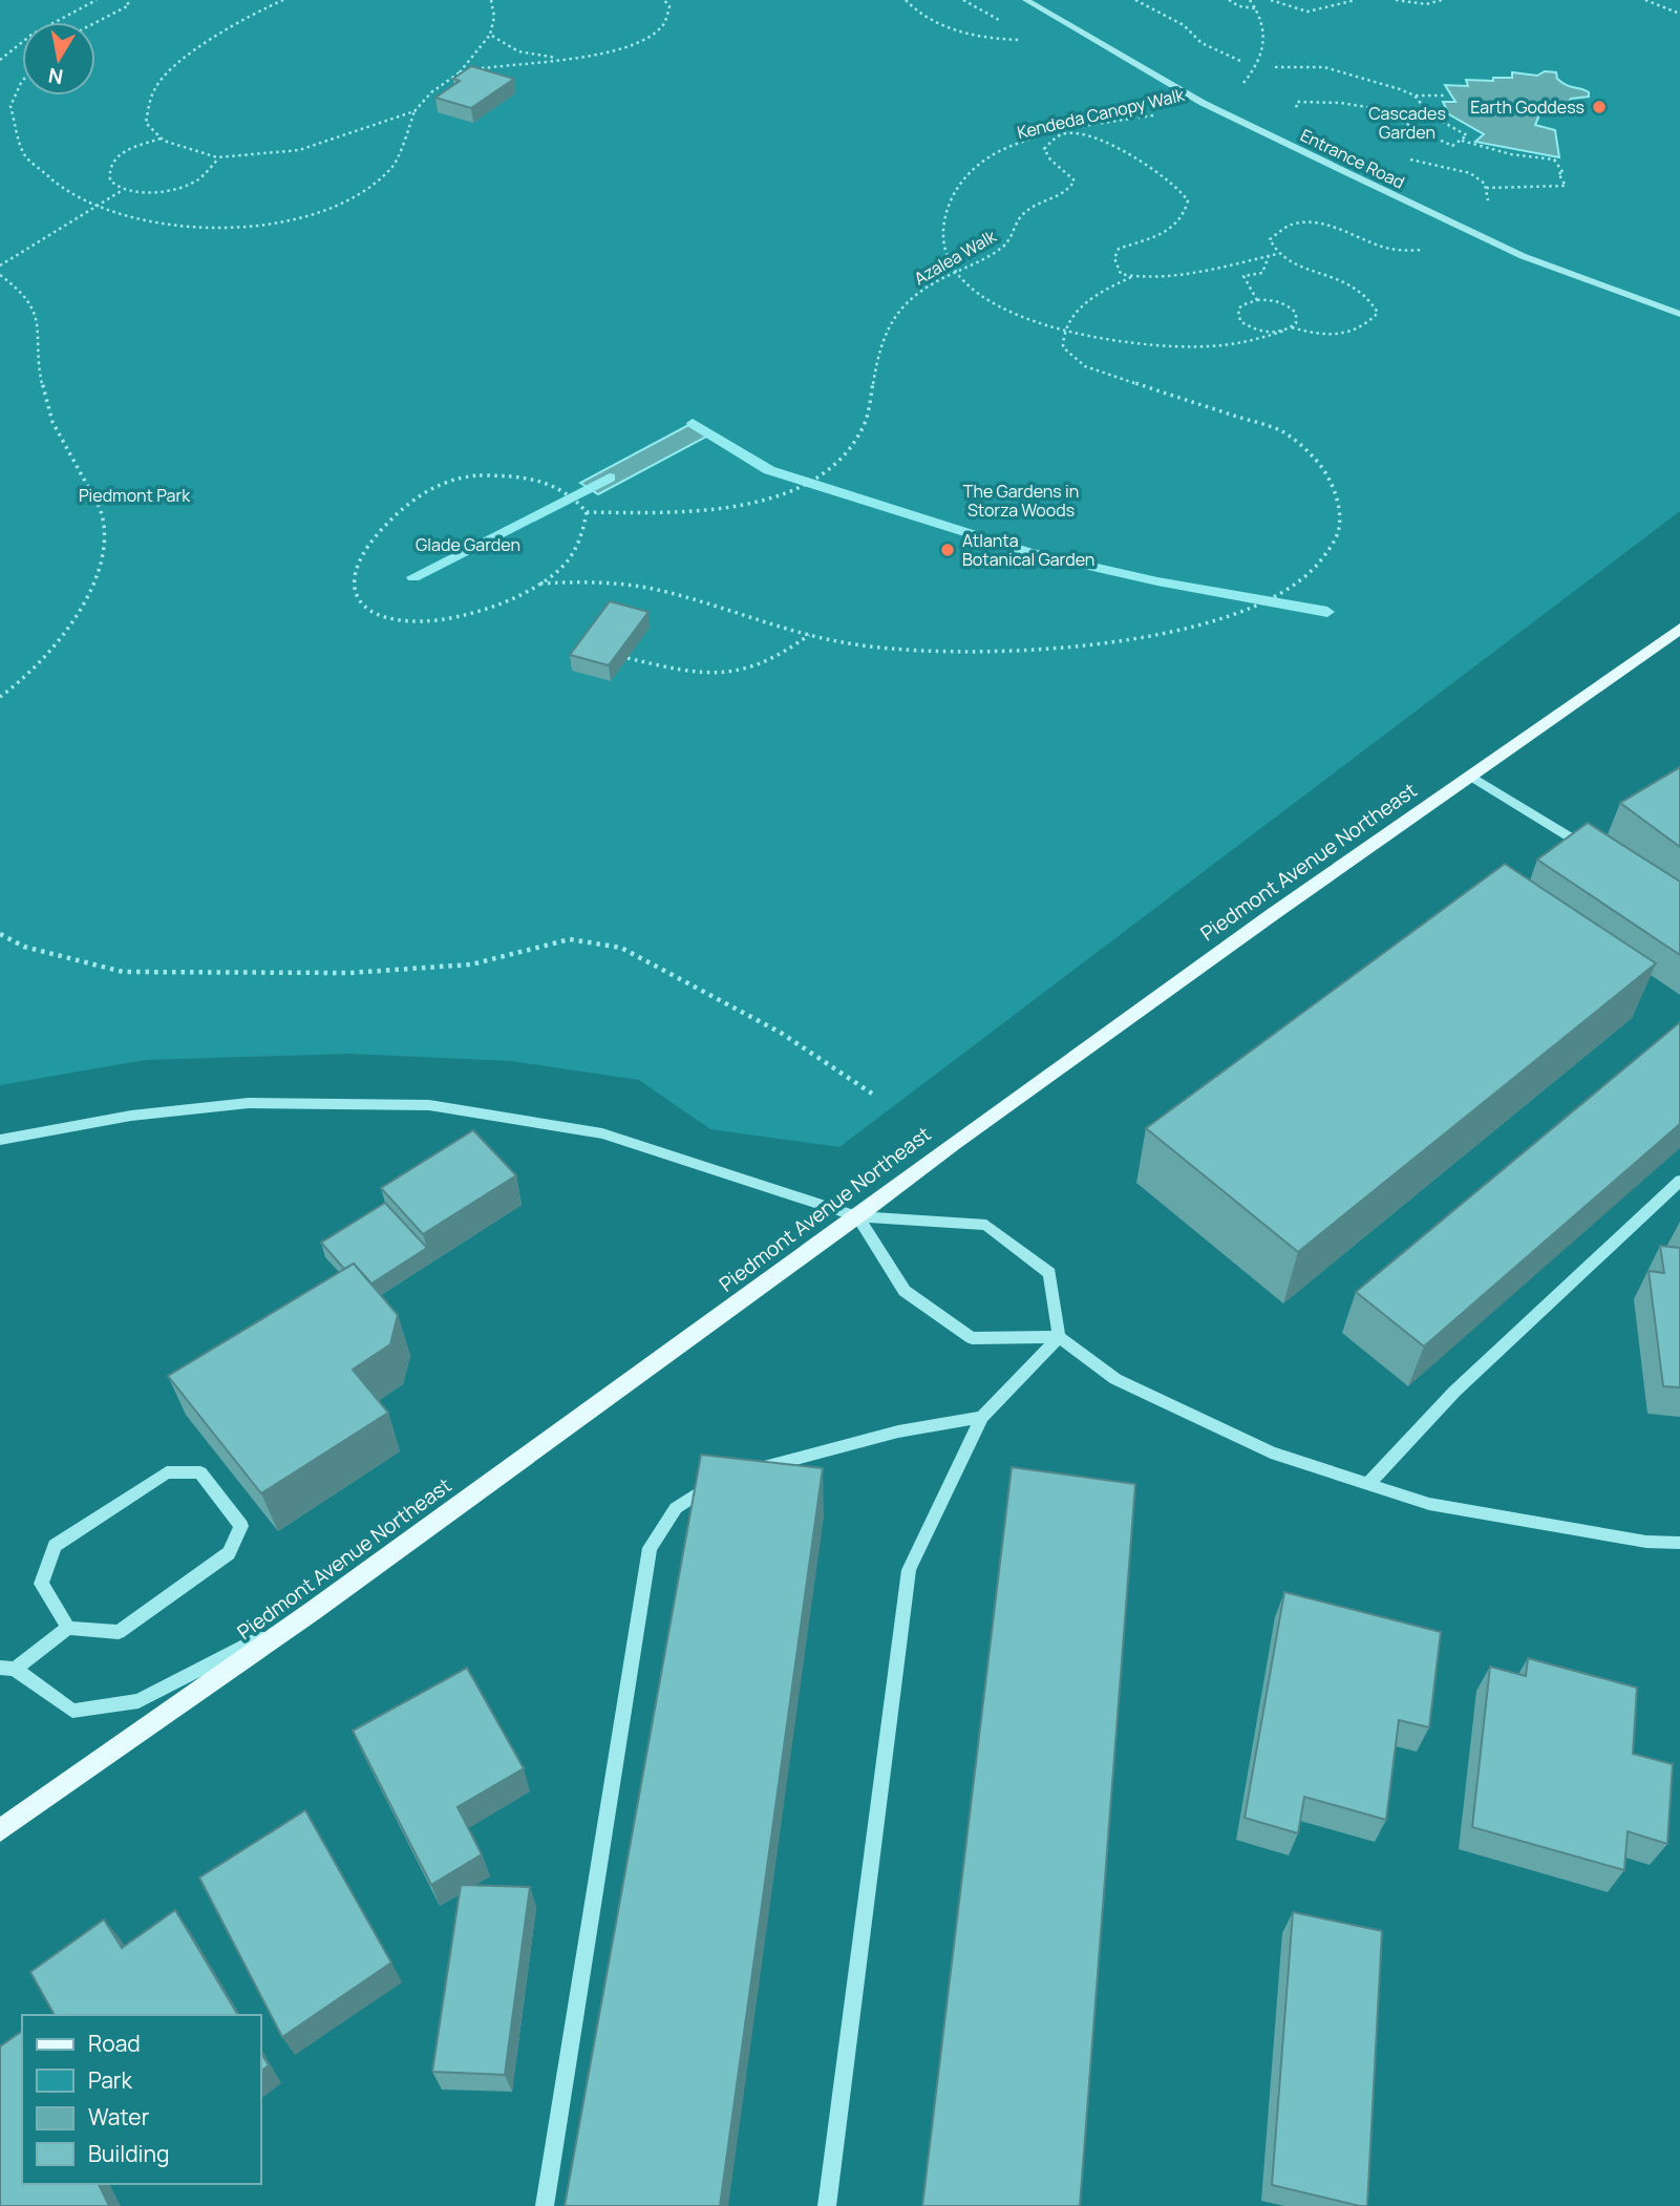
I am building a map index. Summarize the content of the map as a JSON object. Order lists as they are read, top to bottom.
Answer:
{
  "streets": {
    "main road": ["Piedmont Avenue Northeast"],
    "street": ["Entrance Road"],
    "path": ["Kendeda Canopy Walk", "Azalea Walk"]
  },
  "crossings": [
    ["Kendeda Canopy Walk", "Entrance Road"]
  ],
  "parks": [
    "Cascades Garden",
    "The Gardens in Storza Woods",
    "Piedmont Park",
    "Glade Garden"
  ],
  "places": ["Earth Goddess", "Atlanta Botanical Garden"],
  "legend": [
    "Road",
    "Park",
    "Water",
    "Building"
  ],
  "north": "bottom"
}
